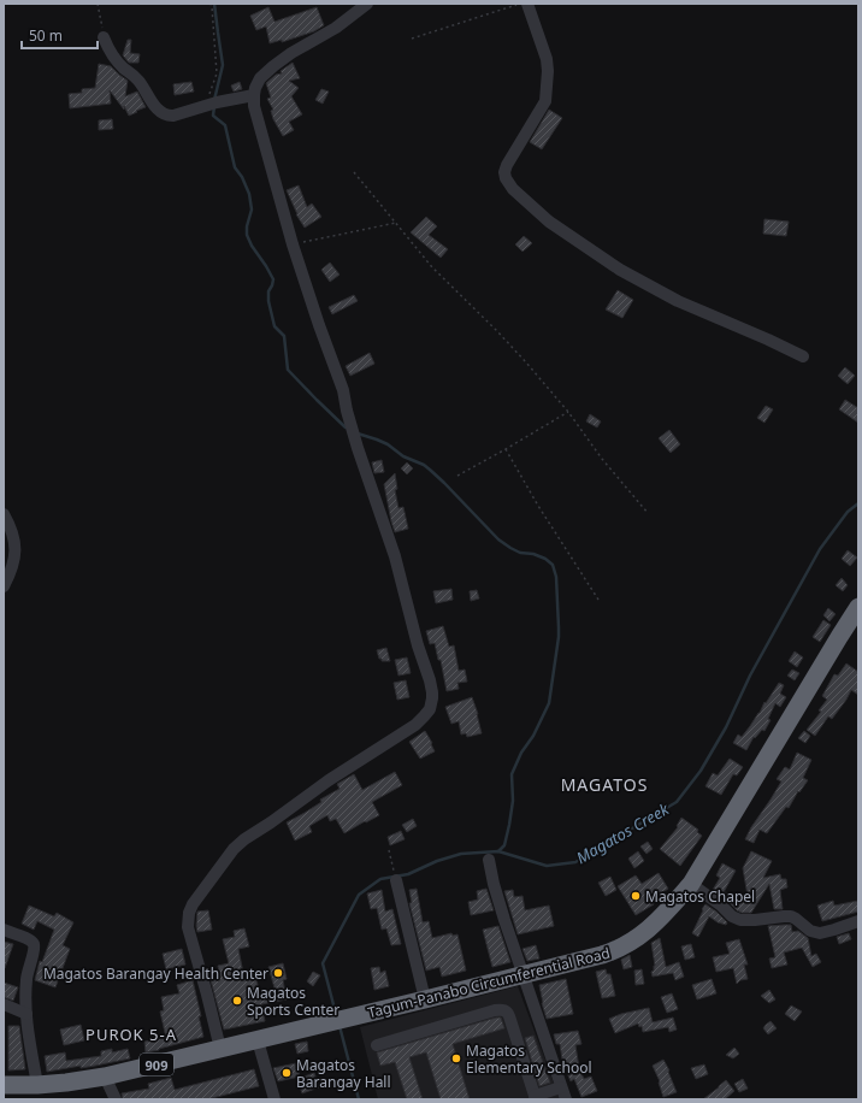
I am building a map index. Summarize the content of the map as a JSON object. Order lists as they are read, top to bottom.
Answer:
{
  "streets": {
    "highway": ["Tagum-Panabo Circumferential Road", "909"]
  },
  "districts": ["MAGATOS", "PUROK 5-A"],
  "water": ["Magatos Creek"],
  "places": [
    "Magatos Chapel",
    "Magatos Barangay Health Center",
    "Magatos Sports Center",
    "Magatos Elementary School",
    "Magatos Barangay Hall"
  ],
  "scale_bar": "50 m"
}
